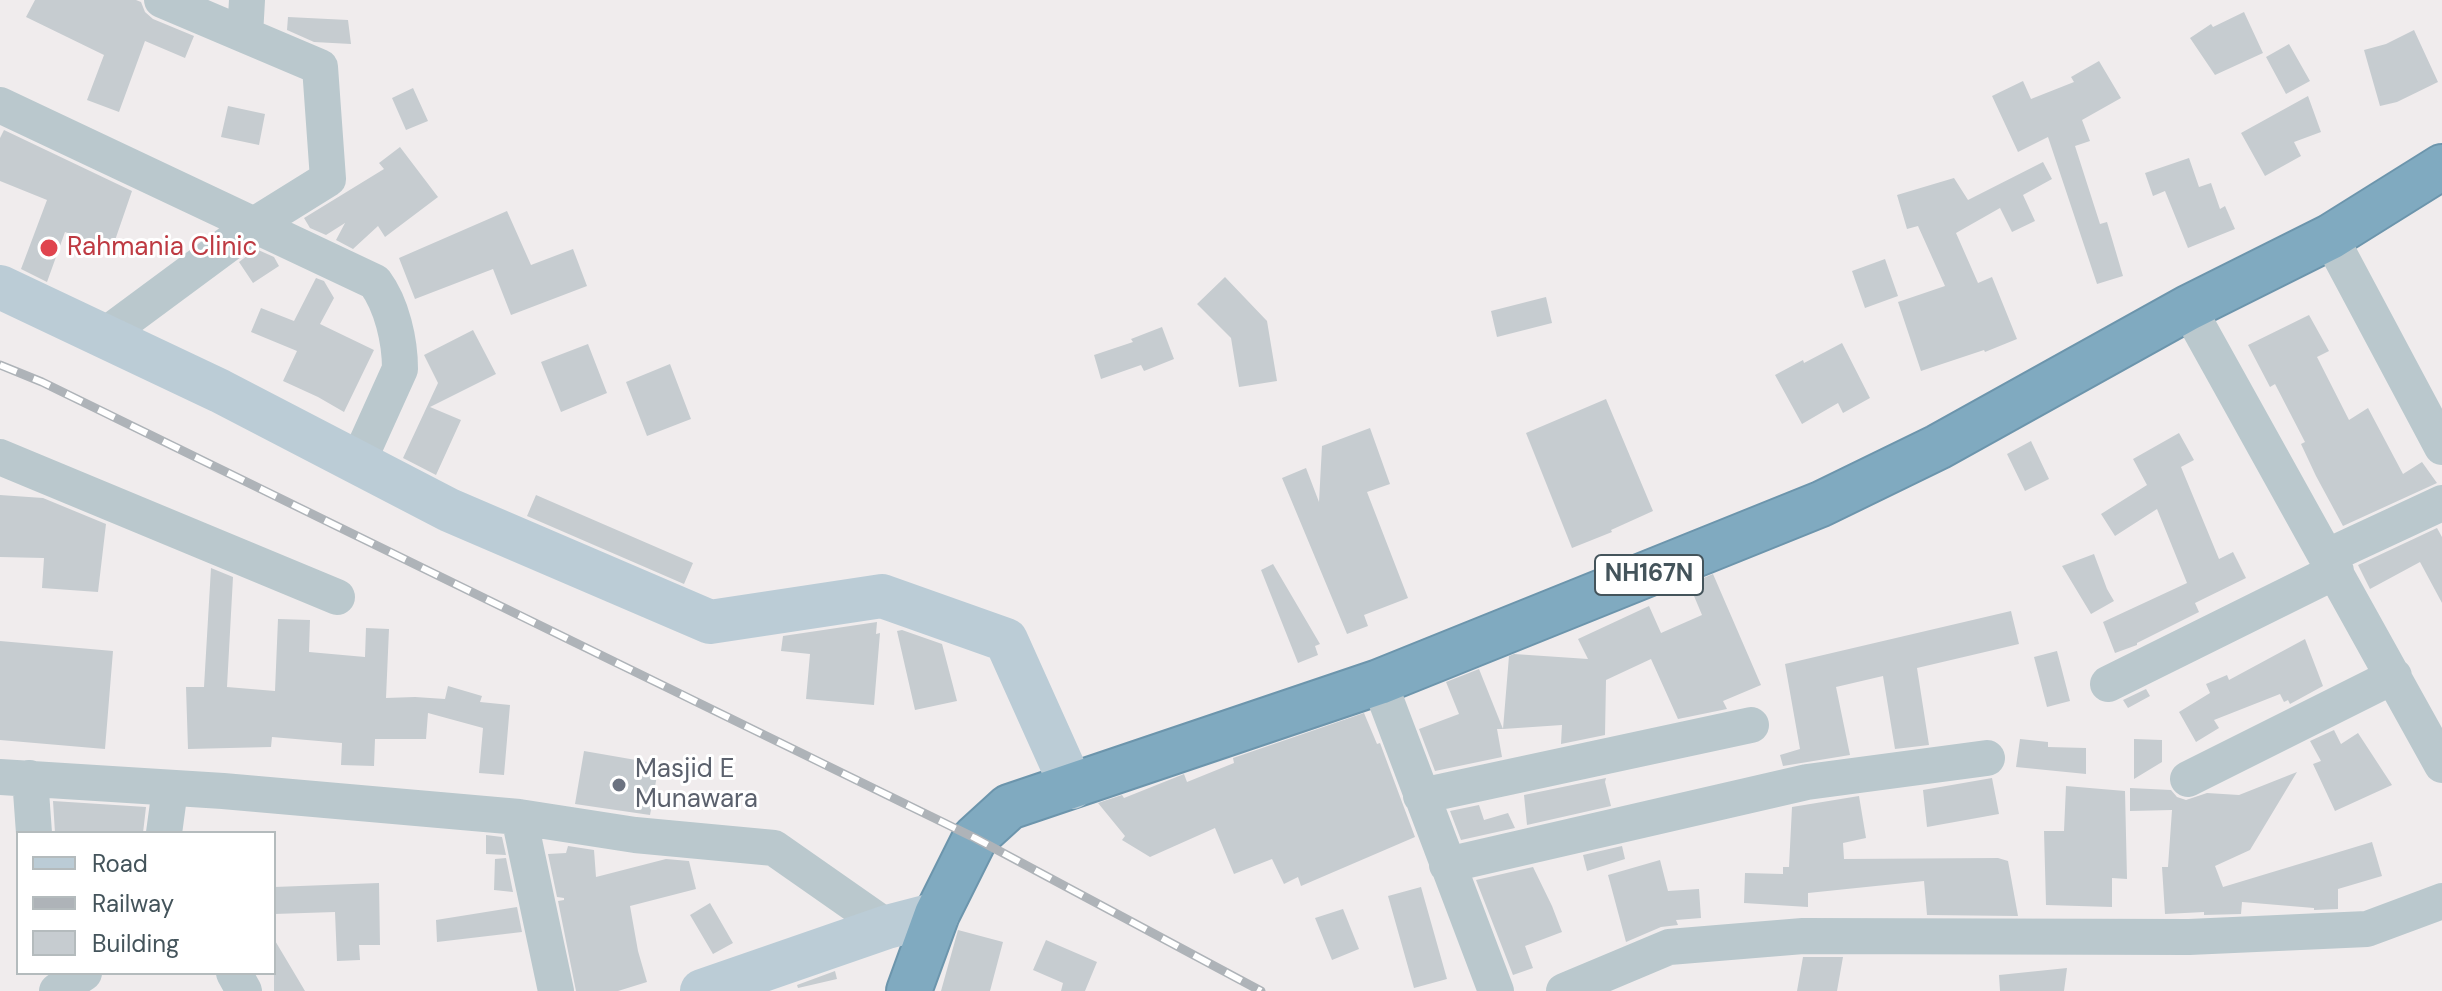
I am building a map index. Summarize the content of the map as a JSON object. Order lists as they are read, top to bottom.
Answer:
{
  "streets": {
    "highway": ["NH167N"]
  },
  "places": ["Rahmania Clinic", "Masjid E Munawara"],
  "legend": ["Road", "Railway", "Building"]
}
